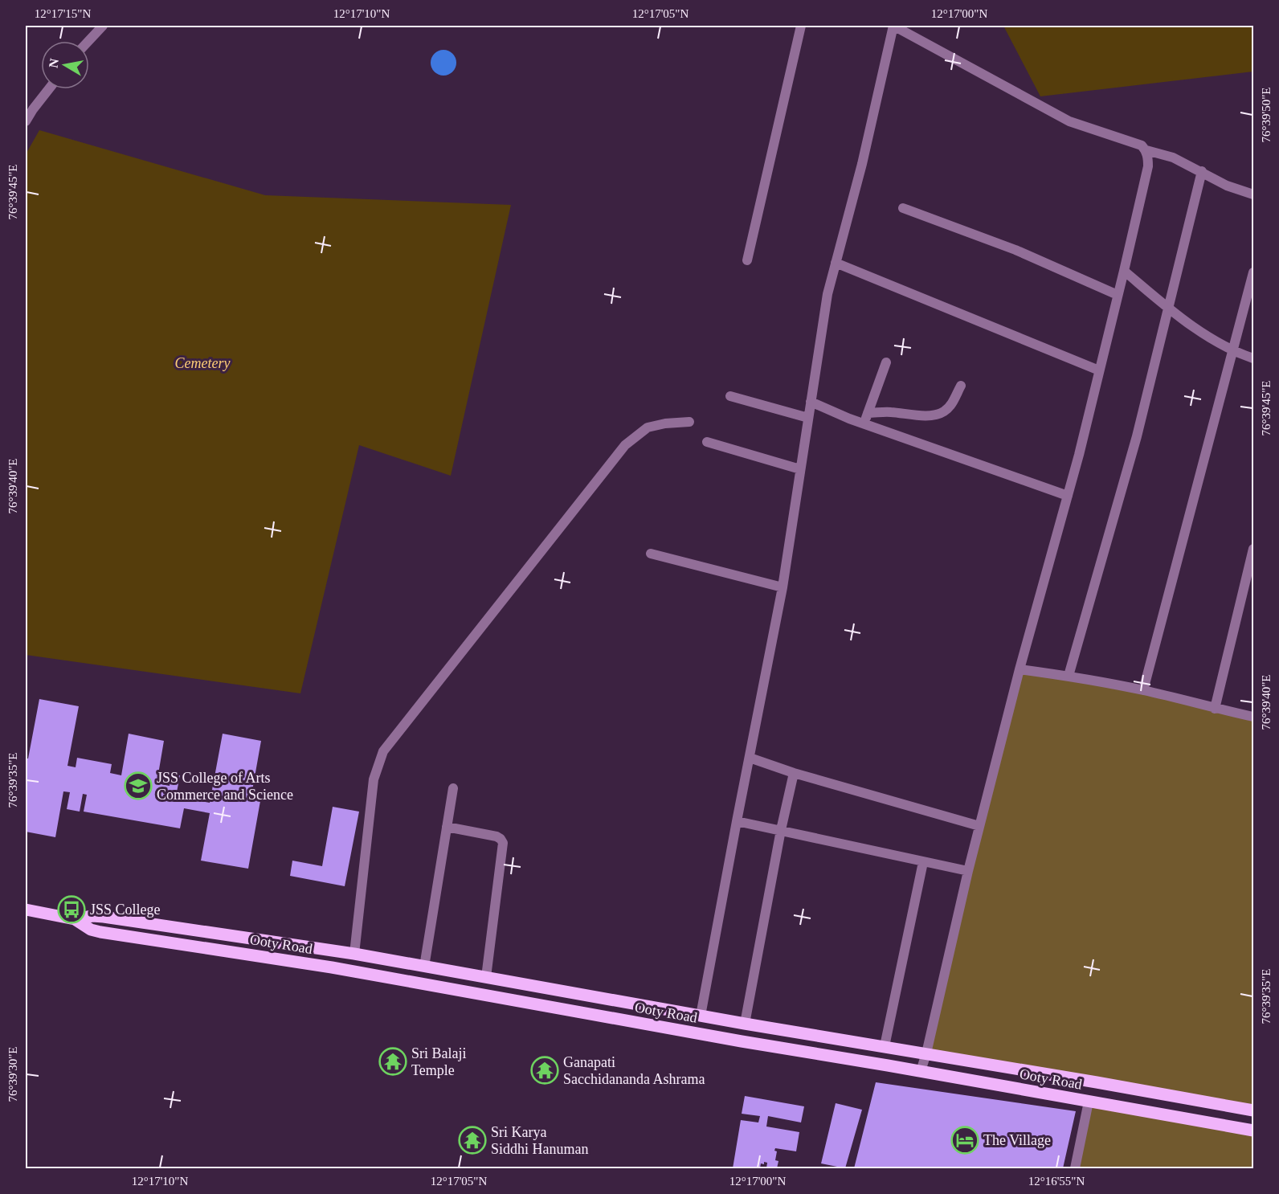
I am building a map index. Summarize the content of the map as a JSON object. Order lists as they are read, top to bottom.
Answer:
{
  "streets": {
    "main road": ["Ooty Road"]
  },
  "parks": ["Cemetery"],
  "places": {
    "school or university": ["JSS College of Arts Commerce and Science"],
    "bus stop": ["JSS College"],
    "temple": ["Sri Balaji Temple", "Ganapati Sacchidananda Ashrama", "Sri Karya Siddhi Hanuman"],
    "hotel": ["The Village"]
  },
  "north": "left",
  "coordinates": [
    "12°17'15\"N",
    "12°17'10\"N",
    "12°17'05\"N",
    "12°17'00\"N",
    "76°39'50\"E",
    "76°39'45\"E",
    "76°39'40\"E",
    "76°39'35\"E",
    "76°39'30\"E",
    "12°16'55\"N"
  ]
}
